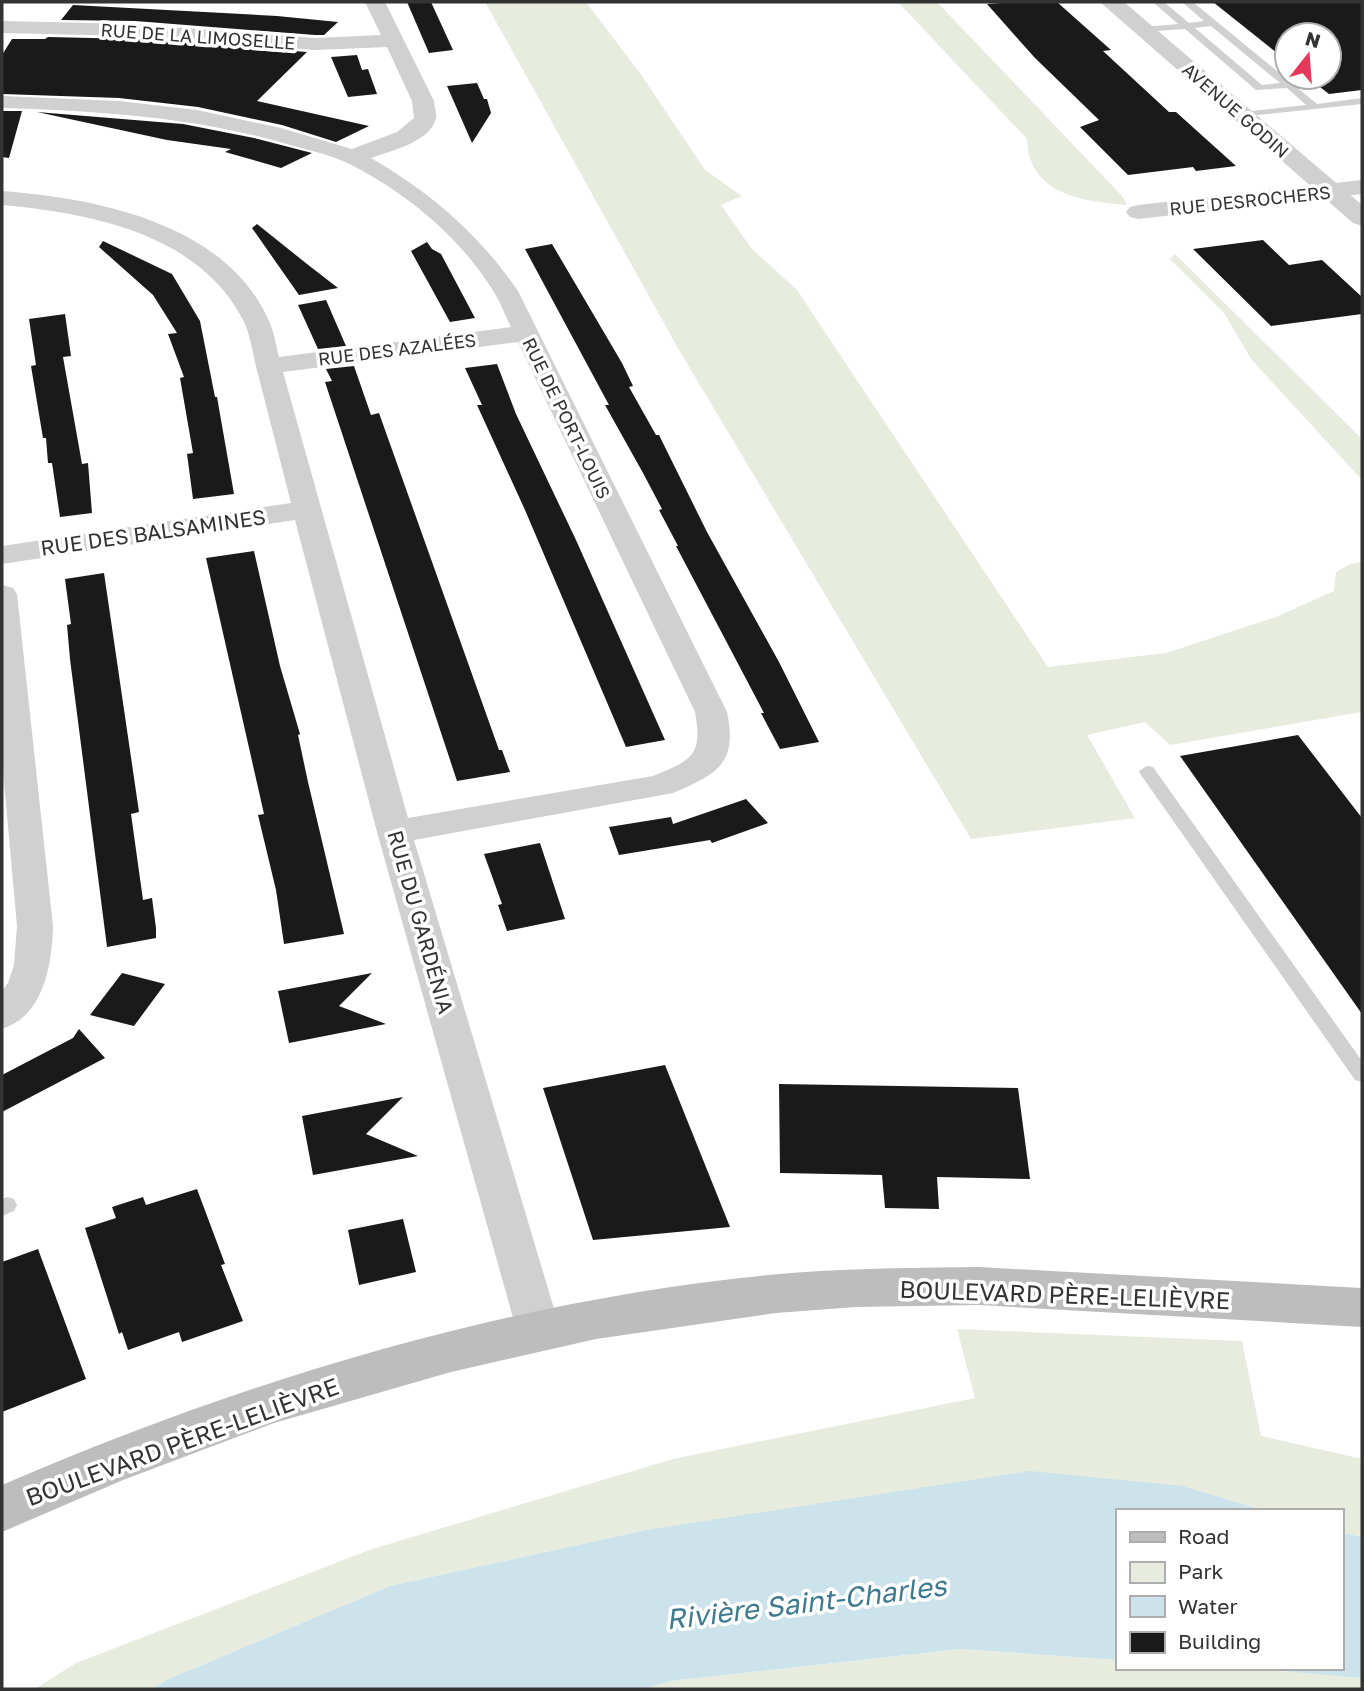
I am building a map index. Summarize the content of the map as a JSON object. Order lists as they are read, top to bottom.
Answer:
{
  "streets": {
    "main road": ["BOULEVARD PÈRE-LELIÈVRE"],
    "street": [
      "RUE DE LA LIMOSELLE",
      "AVENUE GODIN",
      "RUE DESROCHERS",
      "RUE DES AZALÉES",
      "RUE DE PORT-LOUIS",
      "RUE DES BALSAMINES",
      "RUE DU GARDÉNIA"
    ]
  },
  "crossings": [
    ["AVENUE GODIN", "RUE DESROCHERS"],
    ["RUE DES AZALÉES", "RUE DE PORT-LOUIS"],
    ["RUE DES AZALÉES", "RUE DU GARDÉNIA"],
    ["RUE DE PORT-LOUIS", "RUE DU GARDÉNIA"],
    ["RUE DES BALSAMINES", "RUE DU GARDÉNIA"],
    ["RUE DU GARDÉNIA", "BOULEVARD PÈRE-LELIÈVRE"]
  ],
  "water": ["Rivière Saint-Charles"],
  "legend": [
    "Road",
    "Park",
    "Water",
    "Building"
  ],
  "north": "top"
}
